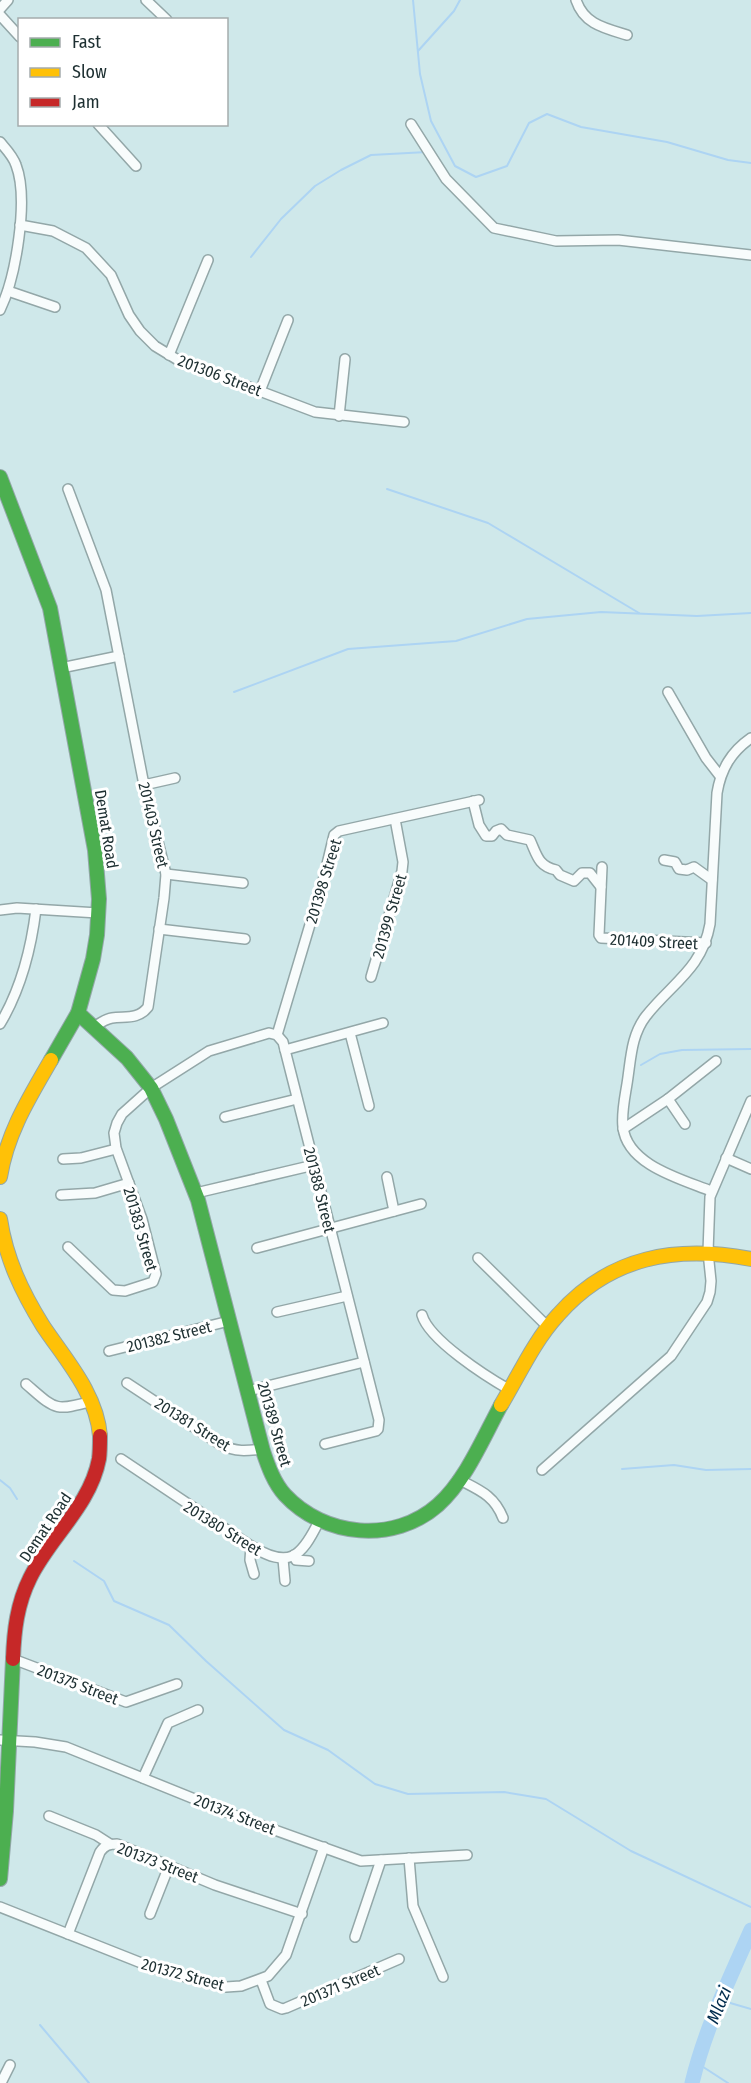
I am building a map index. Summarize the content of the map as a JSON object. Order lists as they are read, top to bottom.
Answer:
{
  "streets": {
    "street": [
      "201306 Street",
      "201403 Street",
      "Demat Road",
      "201398 Street",
      "201399 Street",
      "201409 Street",
      "201388 Street",
      "201383 Street",
      "201382 Street",
      "201381 Street",
      "201389 Street",
      "201380 Street",
      "201375 Street",
      "201374 Street",
      "201373 Street",
      "201372 Street",
      "201371 Street"
    ]
  },
  "crossings": [
    ["201403 Street", "201389 Street"],
    ["Demat Road", "201389 Street"],
    ["Demat Road", "201375 Street"],
    ["Demat Road", "201374 Street"],
    ["201398 Street", "201399 Street"],
    ["201398 Street", "201409 Street"],
    ["201398 Street", "201388 Street"],
    ["201383 Street", "201389 Street"],
    ["201382 Street", "201389 Street"],
    ["201381 Street", "201389 Street"],
    ["201373 Street", "201372 Street"],
    ["201372 Street", "201371 Street"]
  ],
  "water": ["Mlazi"],
  "legend": ["Fast", "Slow", "Jam"]
}
